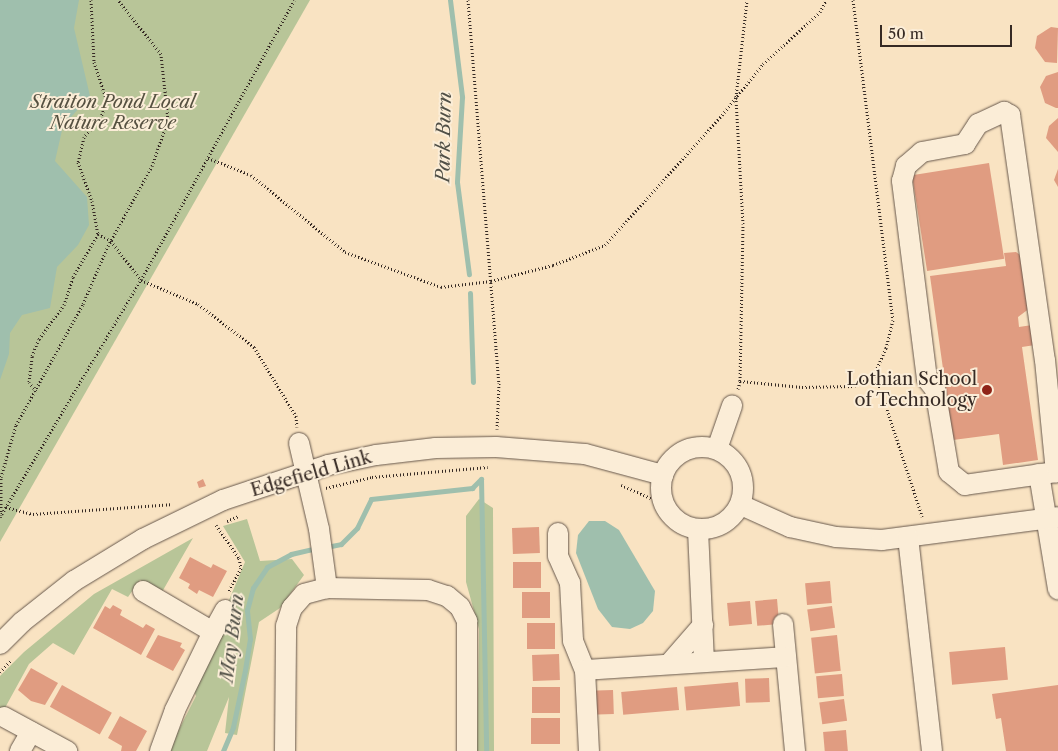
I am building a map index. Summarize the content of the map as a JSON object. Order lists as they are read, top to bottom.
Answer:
{
  "streets": {
    "street": ["Edgefield Link"]
  },
  "water": ["Park Burn", "May Burn"],
  "parks": ["Straiton Pond Local Nature Reserve"],
  "places": ["Lothian School of Technology"],
  "scale_bar": "50 m"
}
